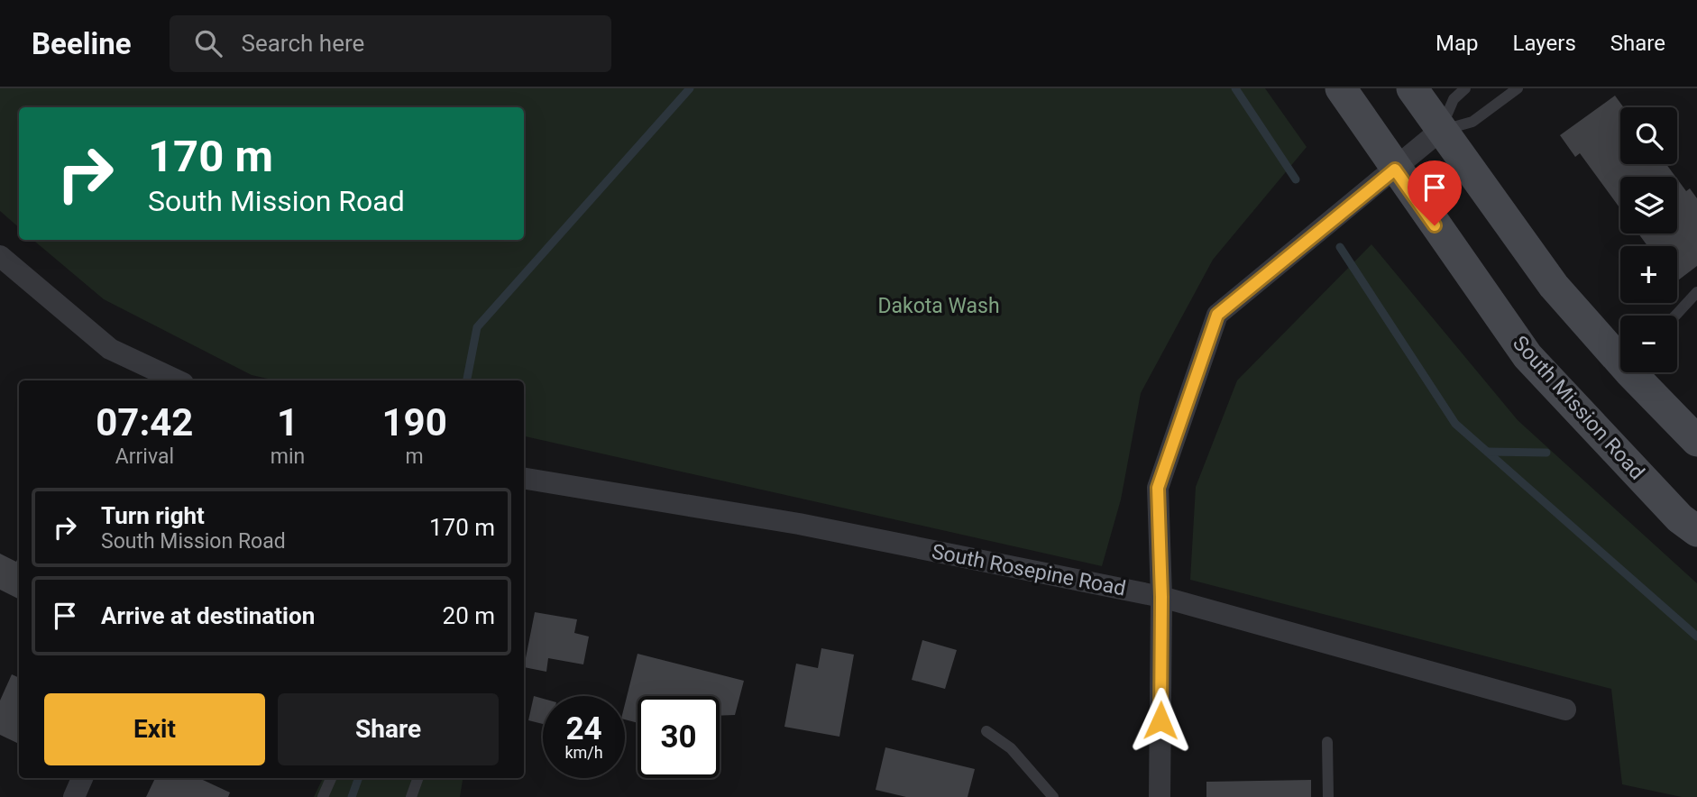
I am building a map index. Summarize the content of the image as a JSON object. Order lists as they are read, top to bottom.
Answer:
{
  "streets": {
    "main road": ["South Mission Road"],
    "street": ["South Rosepine Road"]
  },
  "parks": ["Dakota Wash"],
  "page": {
    "header": "Beeline",
    "search": "Search here",
    "nav": ["Map", "Layers", "Share"],
    "map_buttons": ["+", "−"],
    "turn": ["170 m", "South Mission Road"],
    "eta": [
      "07:42",
      "Arrival",
      "1",
      "min",
      "190",
      "m"
    ],
    "list": [
      {
        "name": "Turn right",
        "note": "South Mission Road",
        "value": "170 m"
      },
      {
        "name": "Arrive at destination",
        "value": "20 m"
      }
    ],
    "buttons": ["Exit", "Share"],
    "speed": "24 km/h",
    "limit": "30"
  }
}
